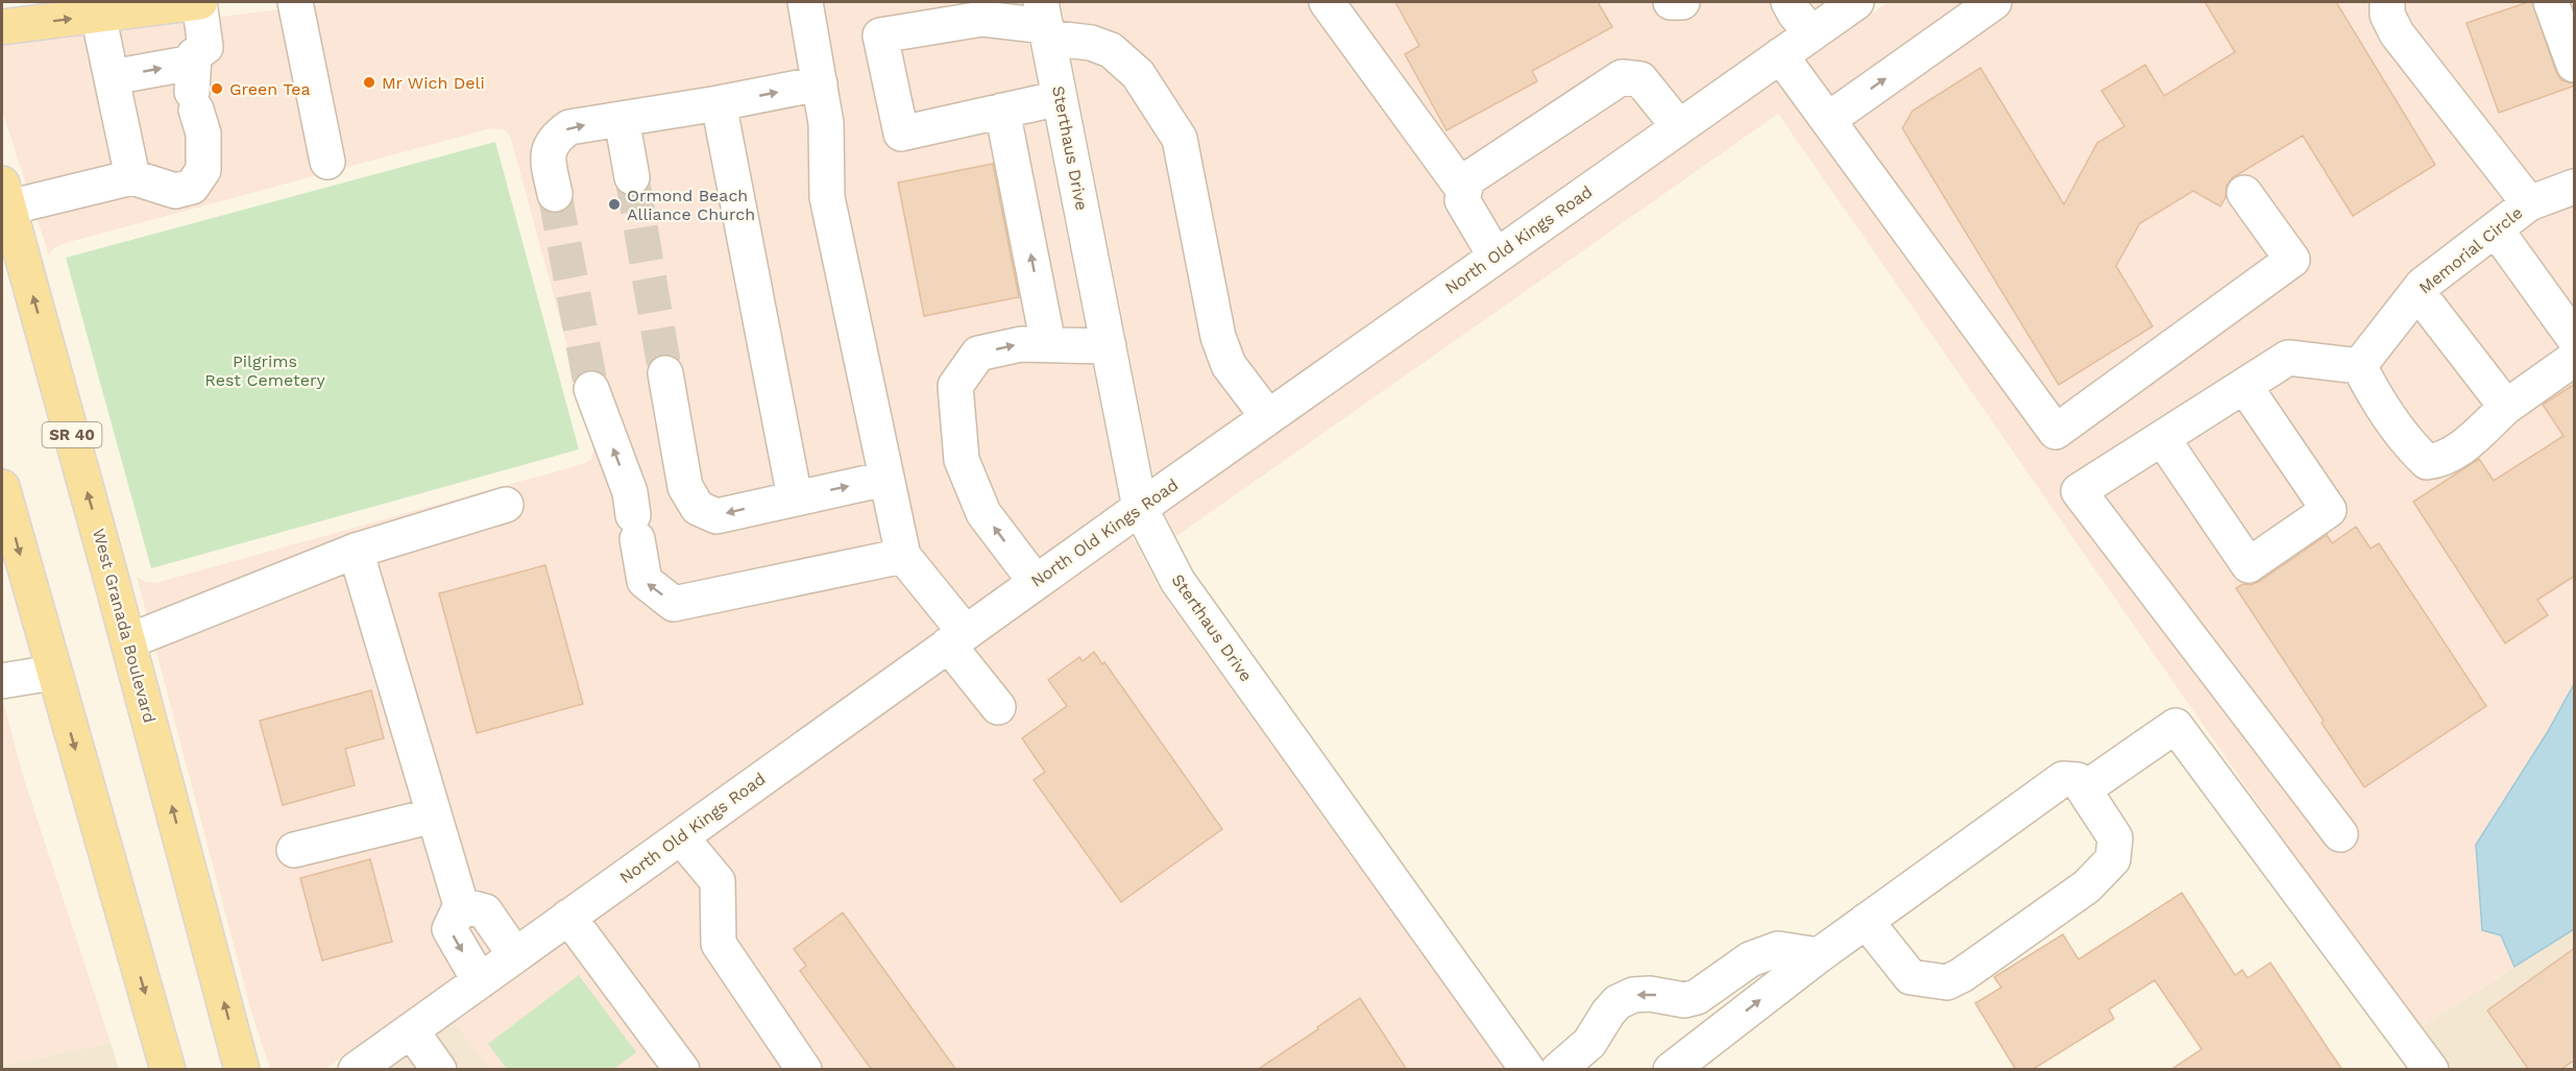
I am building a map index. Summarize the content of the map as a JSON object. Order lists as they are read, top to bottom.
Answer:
{
  "streets": {
    "main road": ["SR 40", "West Granada Boulevard"],
    "street": ["Sterthaus Drive", "North Old Kings Road", "Memorial Circle"]
  },
  "crossings": [
    ["Sterthaus Drive", "North Old Kings Road"]
  ],
  "parks": ["Pilgrims Rest Cemetery"],
  "places": ["Mr Wich Deli", "Green Tea", "Ormond Beach Alliance Church"]
}
